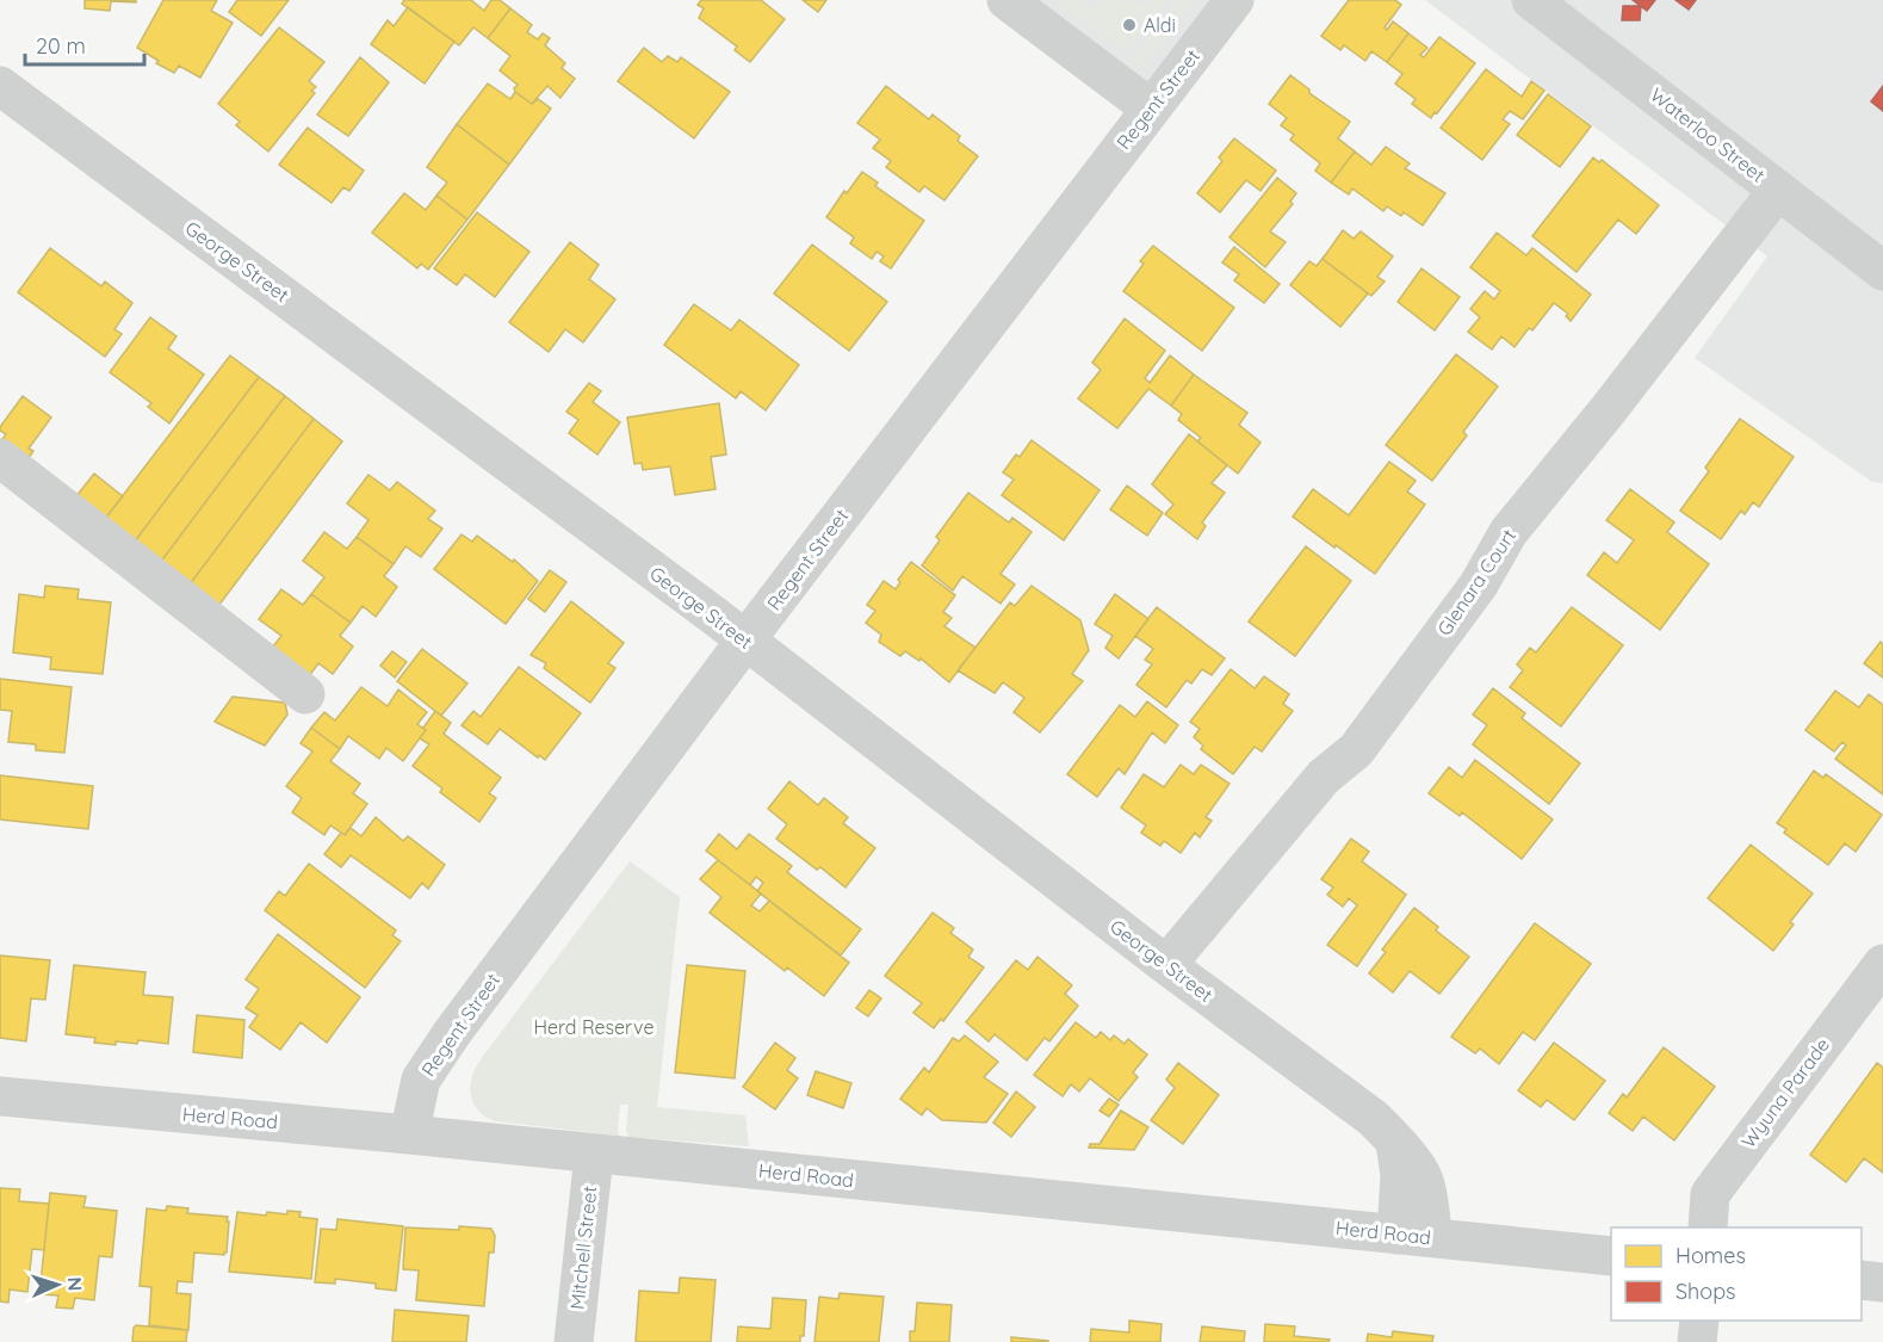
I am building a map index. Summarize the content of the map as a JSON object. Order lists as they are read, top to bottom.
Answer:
{
  "streets": {
    "street": [
      "Regent Street",
      "Waterloo Street",
      "George Street",
      "Glenara Court",
      "Wyuna Parade",
      "Herd Road",
      "Mitchell Street"
    ]
  },
  "crossings": [
    ["Regent Street", "George Street"],
    ["Regent Street", "Herd Road"],
    ["Waterloo Street", "Glenara Court"],
    ["George Street", "Glenara Court"],
    ["George Street", "Herd Road"],
    ["Herd Road", "Mitchell Street"]
  ],
  "parks": ["Herd Reserve"],
  "places": ["Aldi"],
  "legend": ["Homes", "Shops"],
  "scale_bar": "20 m",
  "north": "right"
}
